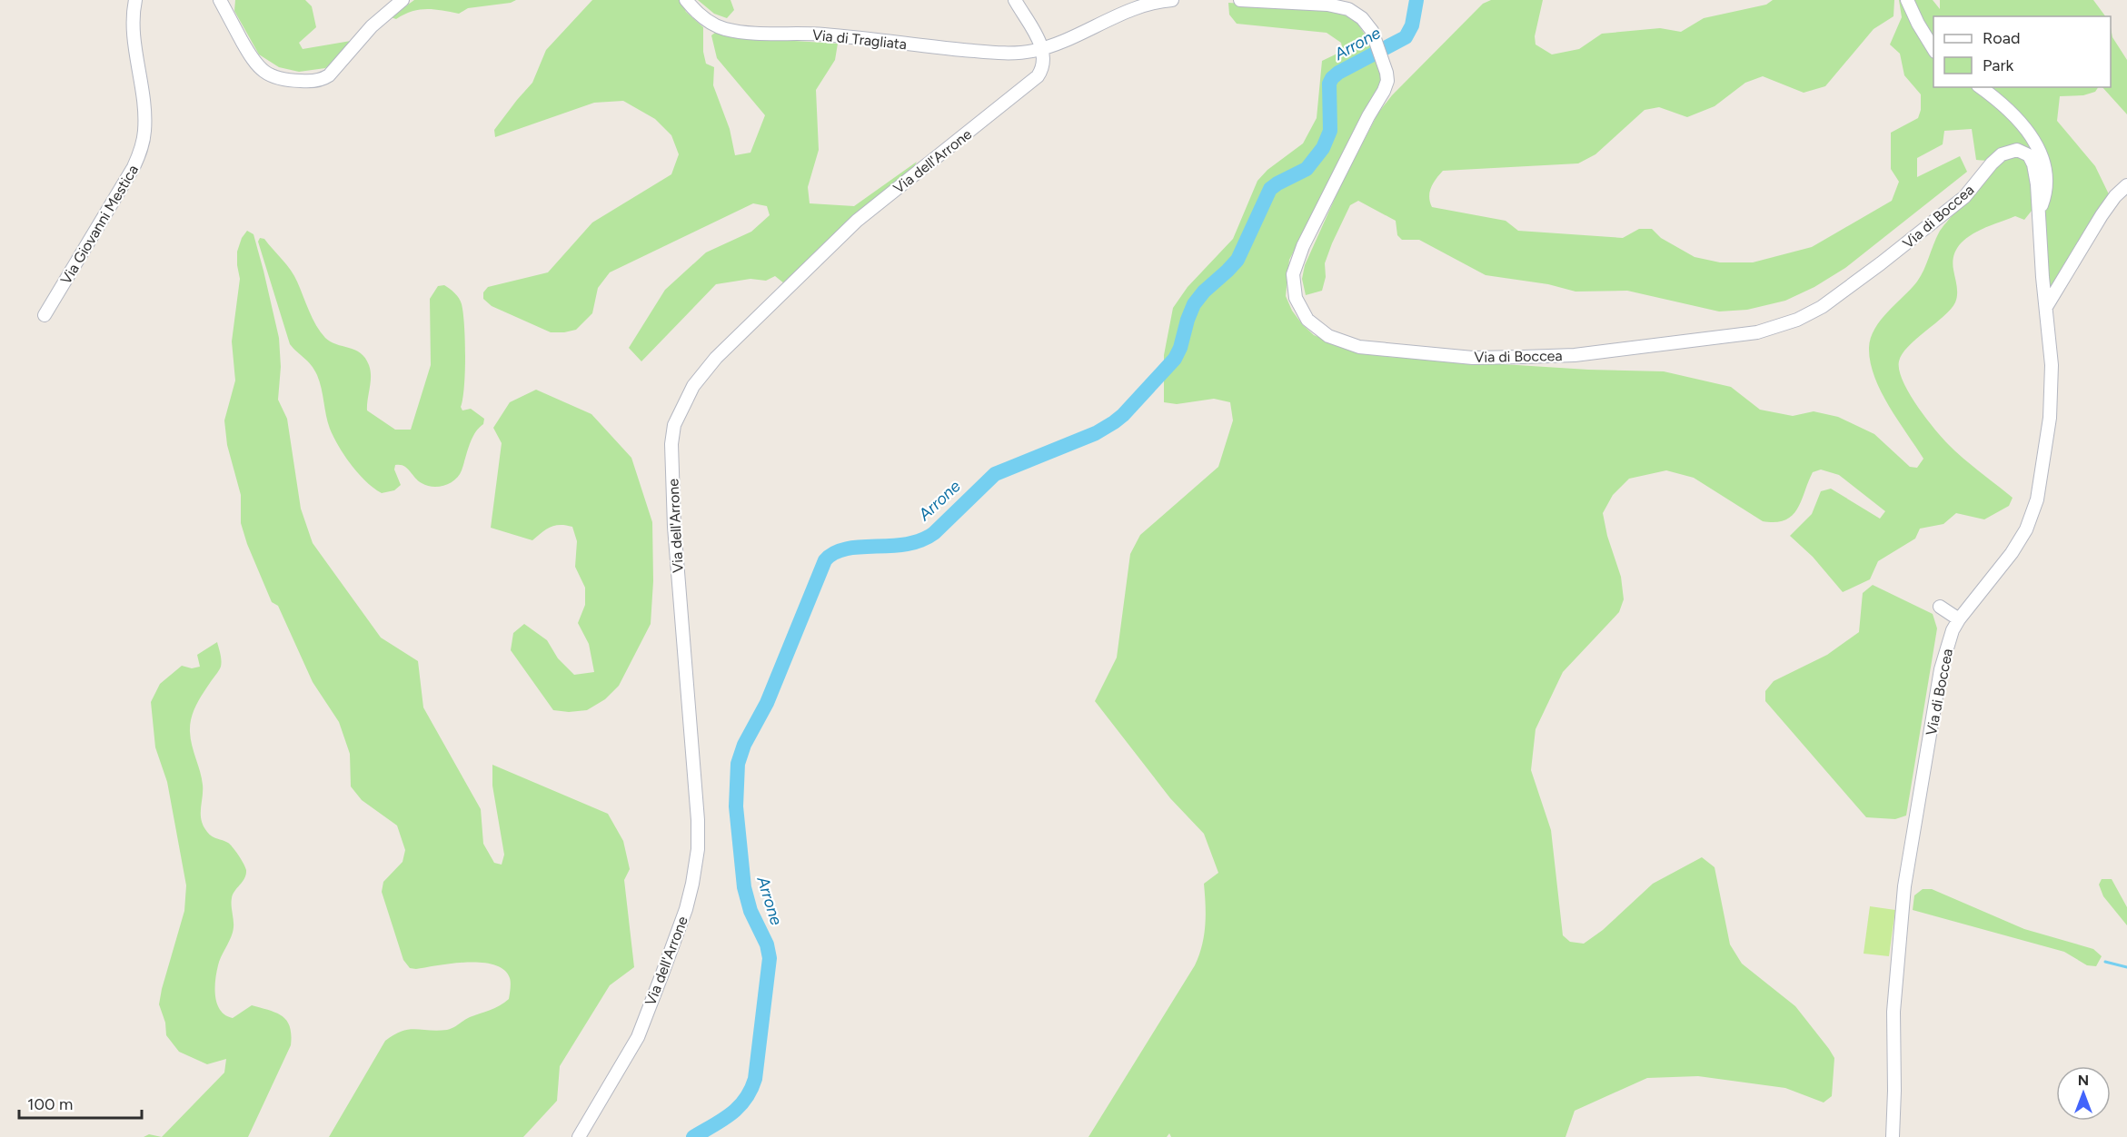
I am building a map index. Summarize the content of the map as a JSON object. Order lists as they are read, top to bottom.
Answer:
{
  "streets": {
    "street": [
      "Via di Tragliata",
      "Via dell'Arrone",
      "Via di Boccea",
      "Via Giovanni Mestica"
    ]
  },
  "crossings": [
    ["Via di Tragliata", "Via dell'Arrone"]
  ],
  "water": ["Arrone"],
  "legend": ["Road", "Park"],
  "scale_bar": "100 m",
  "north": "top"
}
